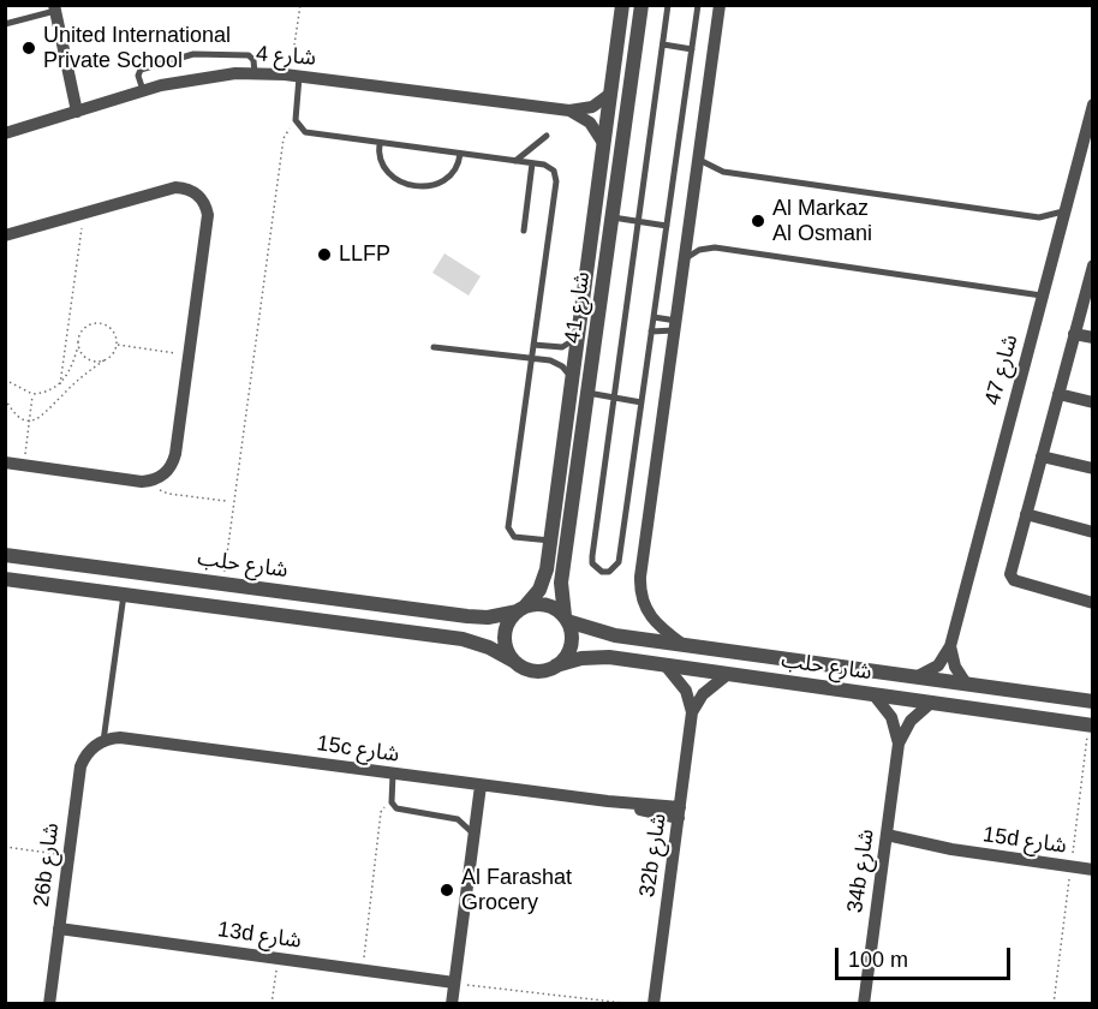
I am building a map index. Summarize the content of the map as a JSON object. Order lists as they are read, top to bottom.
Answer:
{
  "streets": {
    "street": [
      "شارع 4",
      "شارع 41",
      "شارع 47",
      "شارع حلب",
      "15c شارع",
      "15d شارع",
      "32b شارع",
      "26b شارع",
      "34b شارع",
      "13d شارع"
    ]
  },
  "crossings": [
    ["شارع 4", "شارع 41"],
    ["شارع 41", "شارع حلب"],
    ["شارع 47", "شارع حلب"],
    ["شارع حلب", "32b شارع"],
    ["شارع حلب", "34b شارع"],
    ["15c شارع", "32b شارع"],
    ["15c شارع", "26b شارع"],
    ["15d شارع", "34b شارع"],
    ["26b شارع", "13d شارع"]
  ],
  "places": [
    "United International Private School",
    "Al Markaz Al Osmani",
    "LLFP",
    "Al Farashat Grocery"
  ],
  "scale_bar": "100 m"
}
